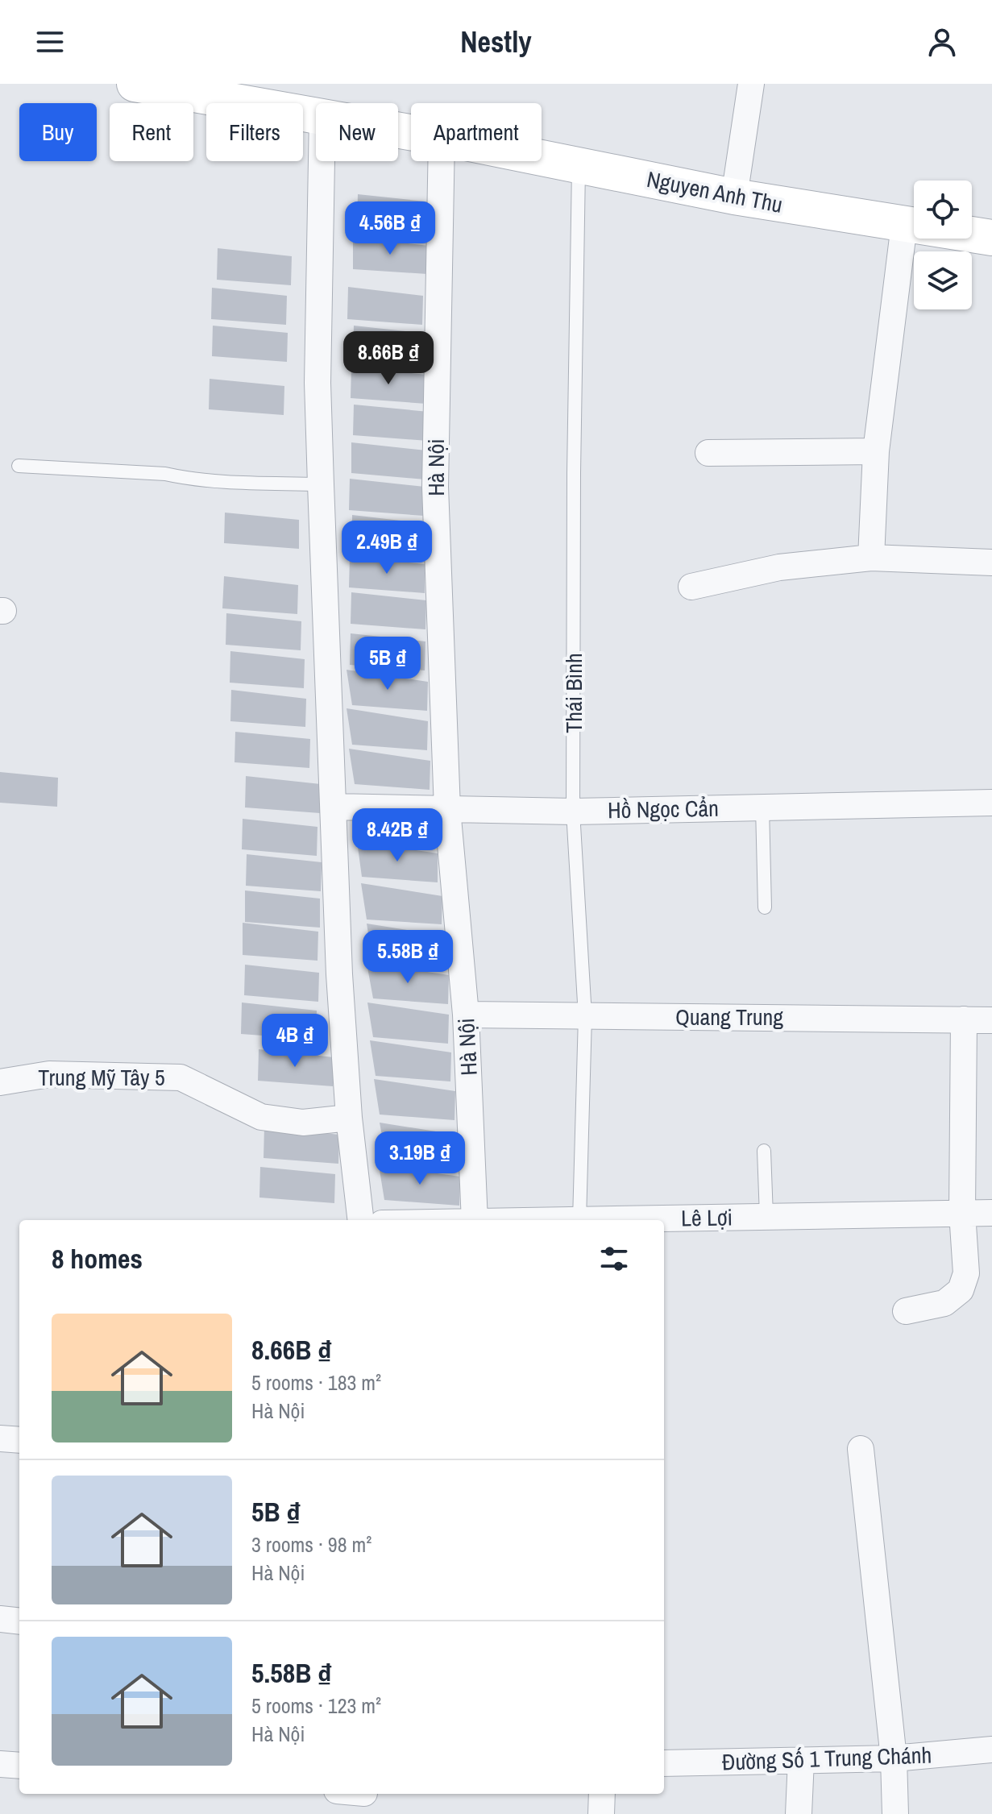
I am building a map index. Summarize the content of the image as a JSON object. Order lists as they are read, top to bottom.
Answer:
{
  "streets": {
    "main road": ["Nguyen Anh Thu"],
    "street": [
      "Hà Nội",
      "Hồ Ngọc Cẩn",
      "Quang Trung",
      "Trung Mỹ Tây 5",
      "Lê Lợi",
      "Đường Số 1 Trung Chánh"
    ],
    "lane": ["Thái Bình"]
  },
  "crossings": [
    ["Nguyen Anh Thu", "Thái Bình"],
    ["Hà Nội", "Hồ Ngọc Cẩn"],
    ["Hà Nội", "Quang Trung"],
    ["Thái Bình", "Hồ Ngọc Cẩn"],
    ["Thái Bình", "Quang Trung"],
    ["Thái Bình", "Lê Lợi"]
  ],
  "page": {
    "header": "Nestly",
    "chip": [
      "Buy",
      "Rent",
      "Filters",
      "New",
      "Apartment"
    ],
    "price": [
      "4.56B ₫",
      "8.66B ₫",
      "2.49B ₫",
      "5B ₫",
      "8.42B ₫",
      "5.58B ₫",
      "4B ₫",
      "3.19B ₫"
    ],
    "heading": "8 homes",
    "list": [
      {
        "name": "8.66B ₫",
        "note": "5 rooms · 183 m² · Hà Nội"
      },
      {
        "name": "5B ₫",
        "note": "3 rooms · 98 m² · Hà Nội"
      },
      {
        "name": "5.58B ₫",
        "note": "5 rooms · 123 m² · Hà Nội"
      }
    ]
  }
}
